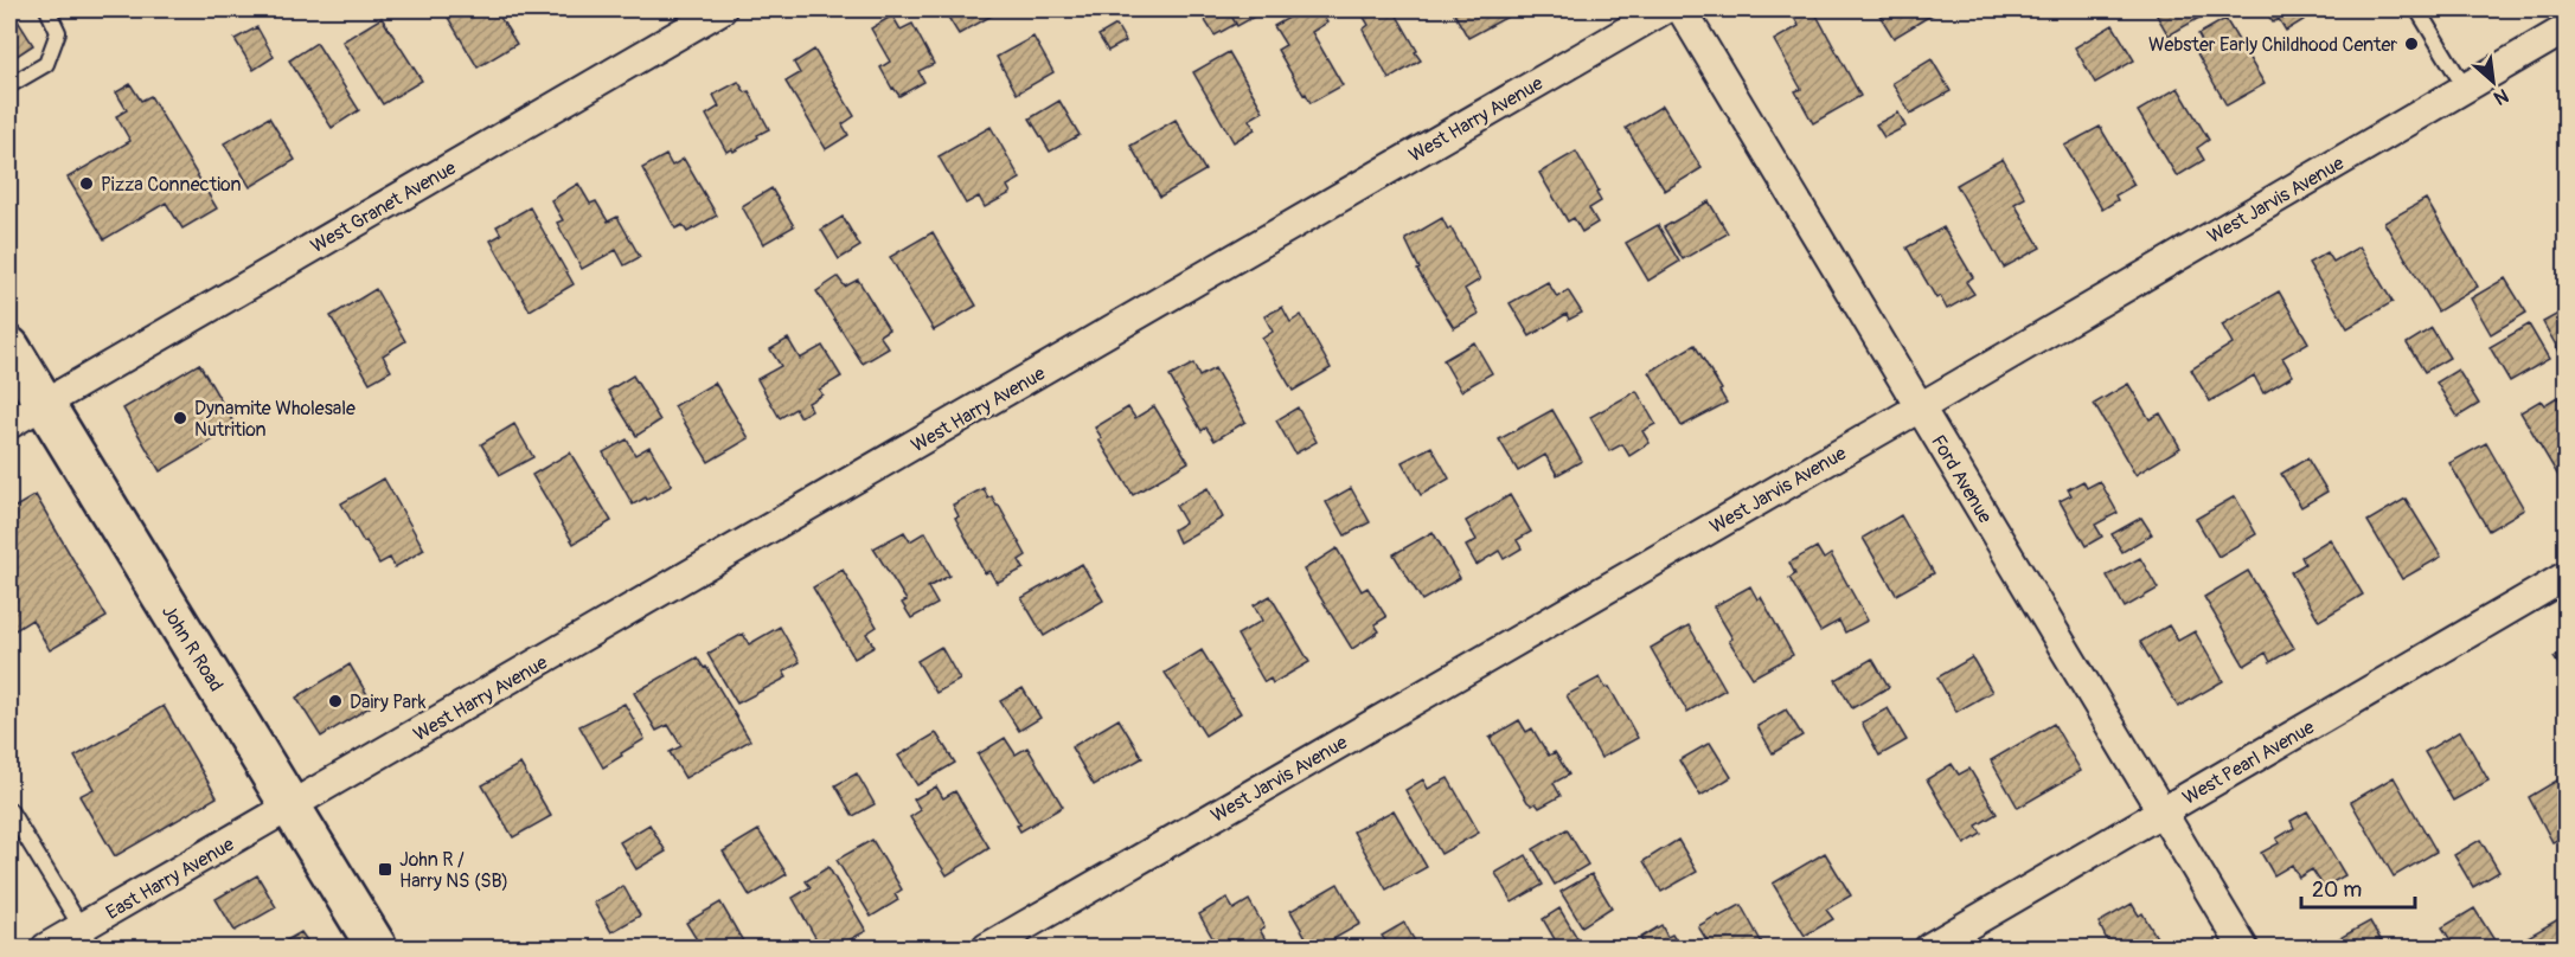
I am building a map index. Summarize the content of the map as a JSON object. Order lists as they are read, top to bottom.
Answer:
{
  "streets": {
    "main road": ["John R Road"],
    "street": [
      "West Harry Avenue",
      "West Jarvis Avenue",
      "West Granet Avenue",
      "Ford Avenue",
      "West Pearl Avenue",
      "East Harry Avenue"
    ]
  },
  "crossings": [
    ["West Harry Avenue", "John R Road"],
    ["West Harry Avenue", "East Harry Avenue"],
    ["West Jarvis Avenue", "Ford Avenue"],
    ["West Granet Avenue", "John R Road"],
    ["Ford Avenue", "West Pearl Avenue"],
    ["John R Road", "East Harry Avenue"]
  ],
  "places": {
    "other": [
      "Webster Early Childhood Center",
      "Pizza Connection",
      "Dynamite Wholesale Nutrition",
      "Dairy Park"
    ],
    "transit": ["John R / Harry NS (SB)"]
  },
  "scale_bar": "20 m",
  "north": "bottom right"
}
